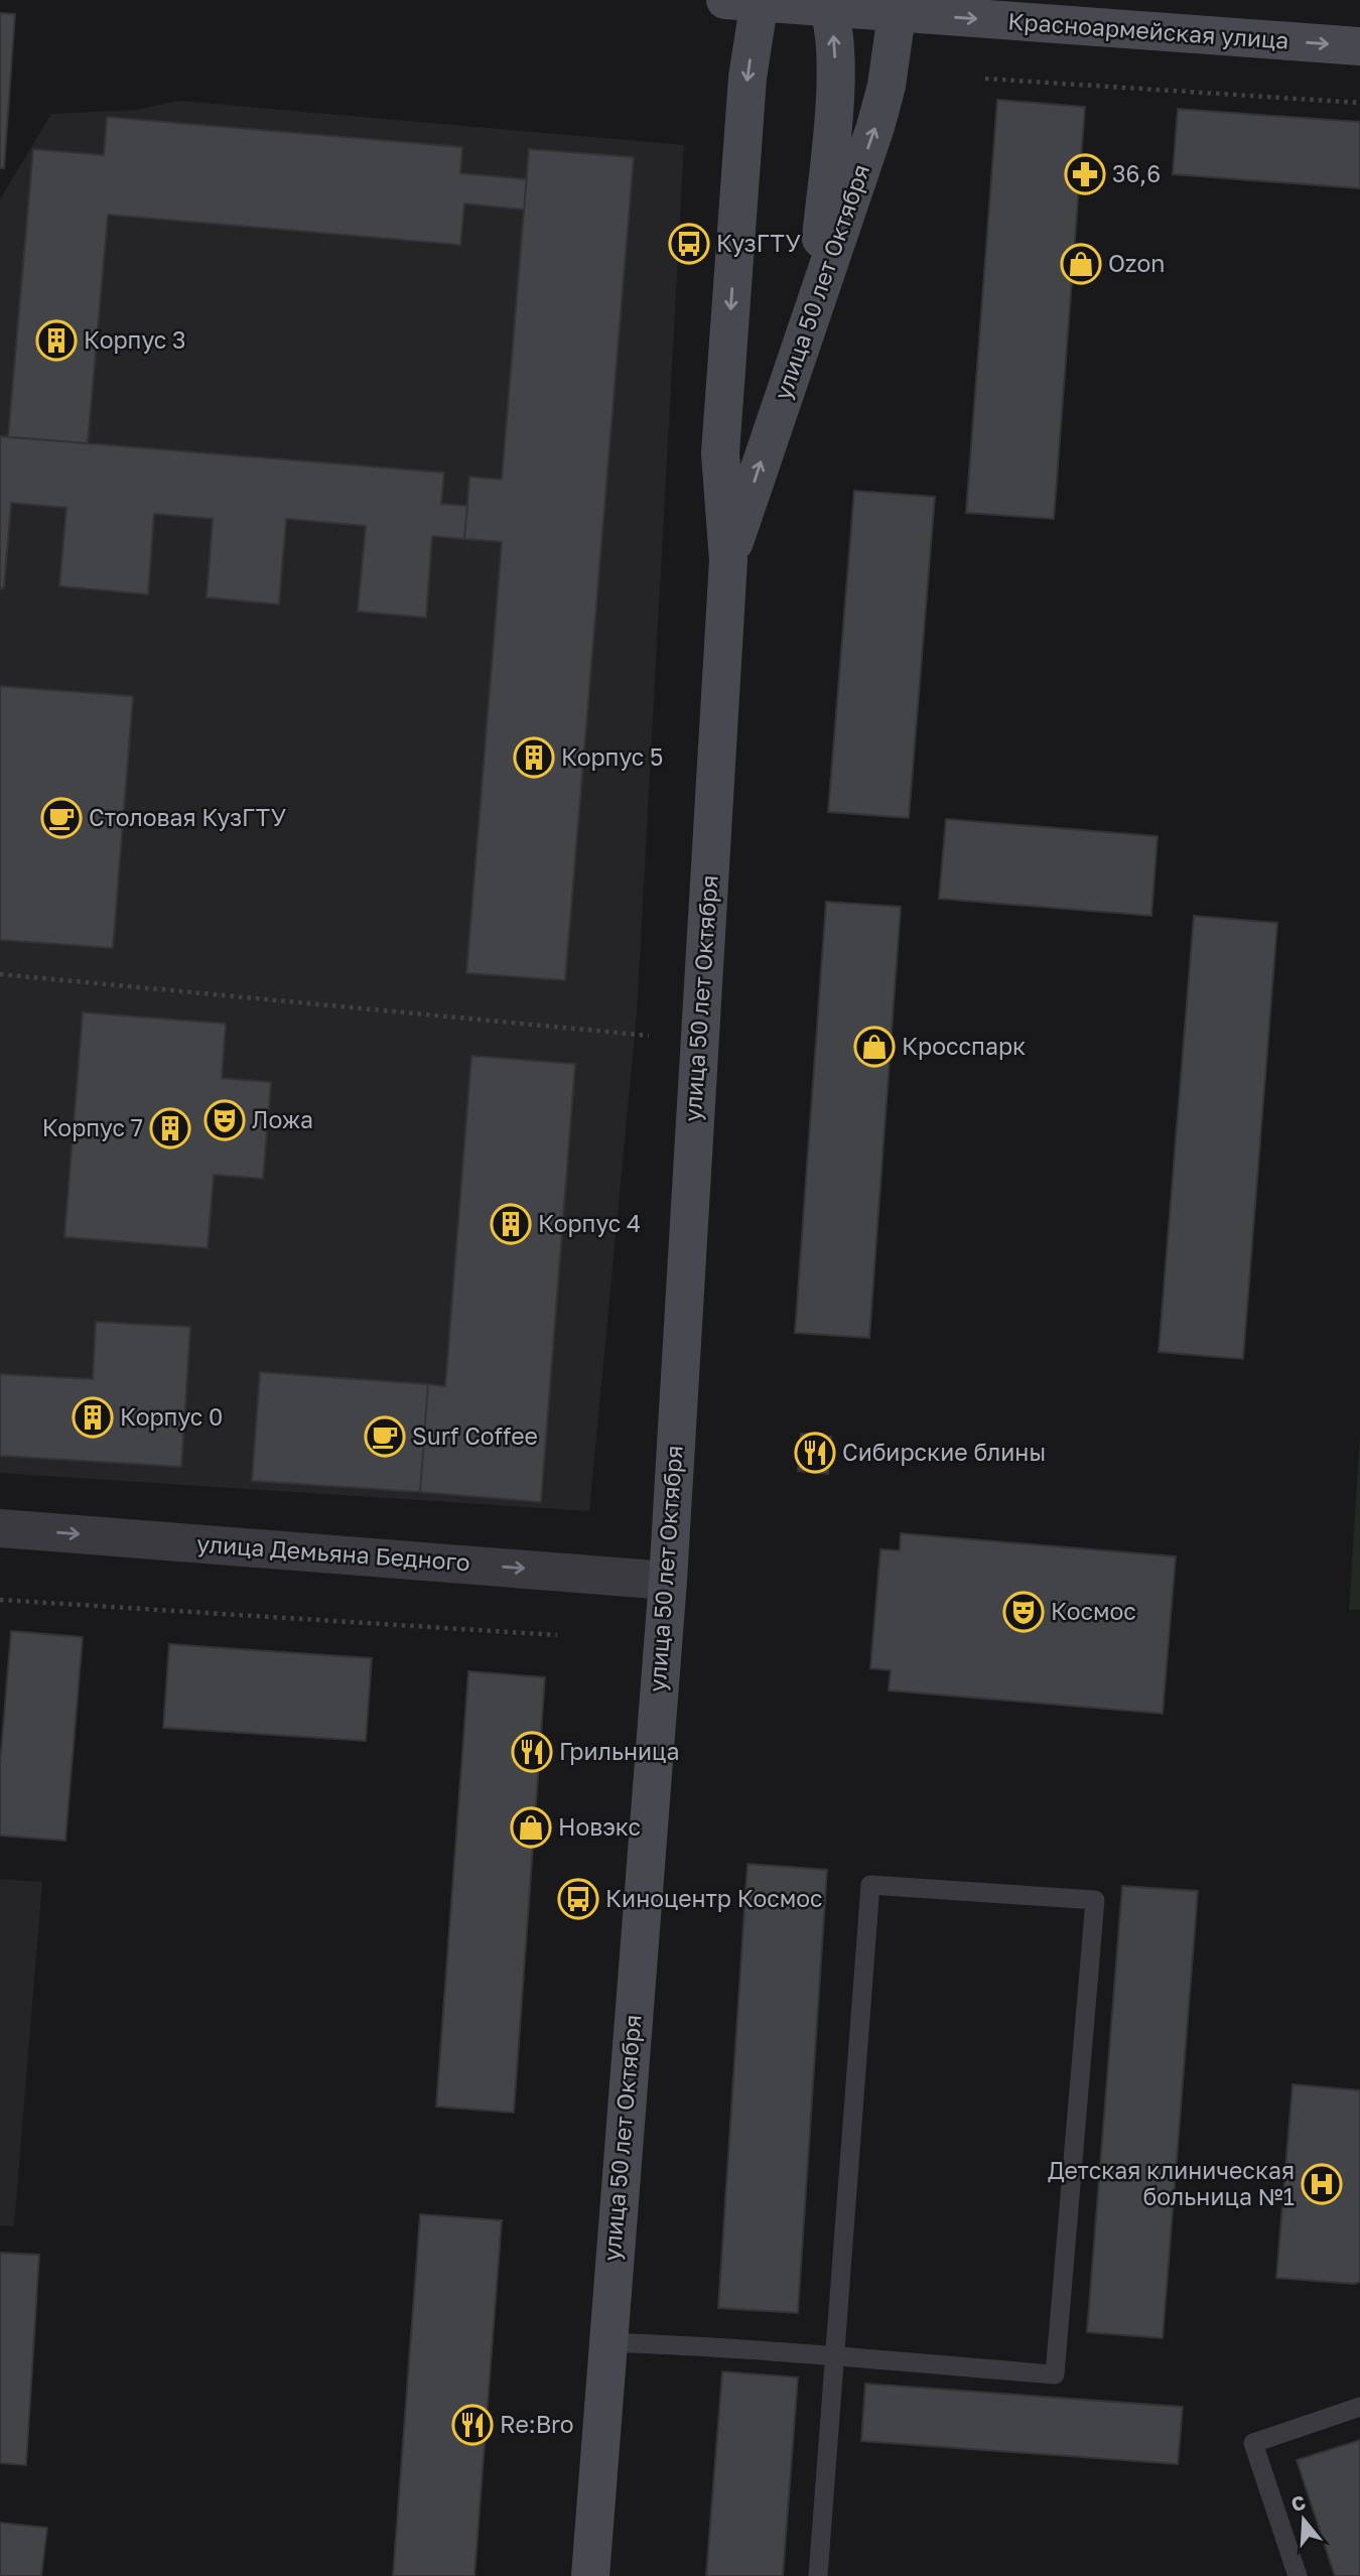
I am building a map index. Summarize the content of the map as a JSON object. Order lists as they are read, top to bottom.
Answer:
{
  "streets": {
    "street": ["Красноармейская улица", "улица 50 лет Октября", "улица Демьяна Бедного"]
  },
  "crossings": [
    ["Красноармейская улица", "улица 50 лет Октября"],
    ["улица 50 лет Октября", "улица Демьяна Бедного"]
  ],
  "one_way": ["Красноармейская улица", "улица Демьяна Бедного"],
  "places": {
    "pharmacy": ["36,6"],
    "bus stop": ["КузГТУ", "Киноцентр Космос"],
    "shop": ["Ozon", "Кросспарк", "Новэкс"],
    "building": [
      "Корпус 3",
      "Корпус 5",
      "Корпус 7",
      "Корпус 4",
      "Корпус 0"
    ],
    "cafe": ["Столовая КузГТУ", "Surf Coffee"],
    "theatre": ["Ложа", "Космос"],
    "restaurant": ["Сибирские блины", "Грильница", "Re:Bro"],
    "hospital": ["Детская клиническая больница №1"]
  },
  "north": "top"
}
